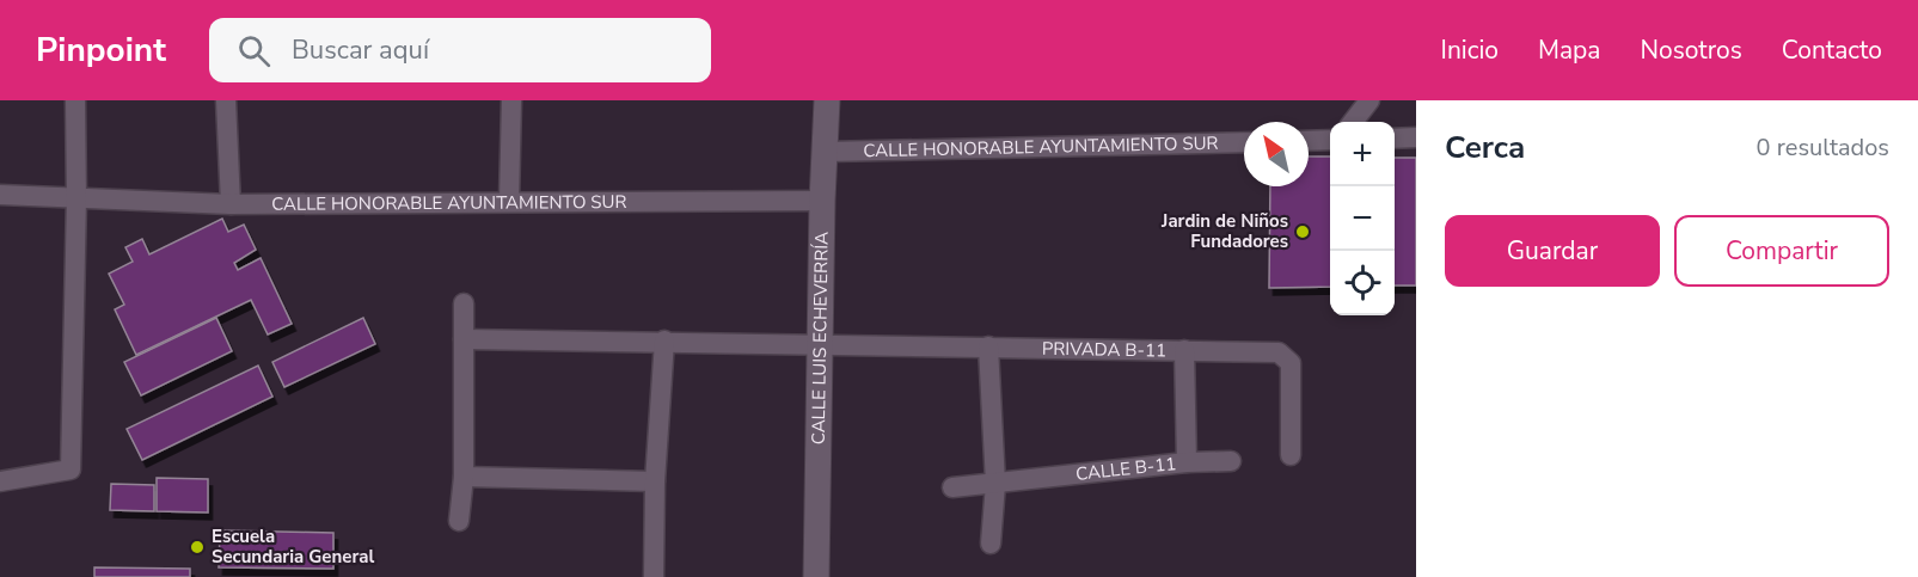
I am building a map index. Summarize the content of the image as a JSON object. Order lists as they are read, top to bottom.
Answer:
{
  "streets": {
    "street": [
      "CALLE HONORABLE AYUNTAMIENTO SUR",
      "CALLE LUIS ECHEVERRÍA",
      "PRIVADA B-11",
      "CALLE B-11"
    ]
  },
  "crossings": [
    ["CALLE HONORABLE AYUNTAMIENTO SUR", "CALLE LUIS ECHEVERRÍA"],
    ["CALLE LUIS ECHEVERRÍA", "PRIVADA B-11"],
    ["PRIVADA B-11", "CALLE B-11"]
  ],
  "places": ["Jardin de Niños Fundadores", "Escuela Secundaria General"],
  "north": "top left",
  "page": {
    "header": "Pinpoint",
    "search": "Buscar aquí",
    "nav": [
      "Inicio",
      "Mapa",
      "Nosotros",
      "Contacto"
    ],
    "heading": ["Cerca", "0 resultados"],
    "map_buttons": ["+", "−"],
    "buttons": ["Guardar", "Compartir"]
  }
}
